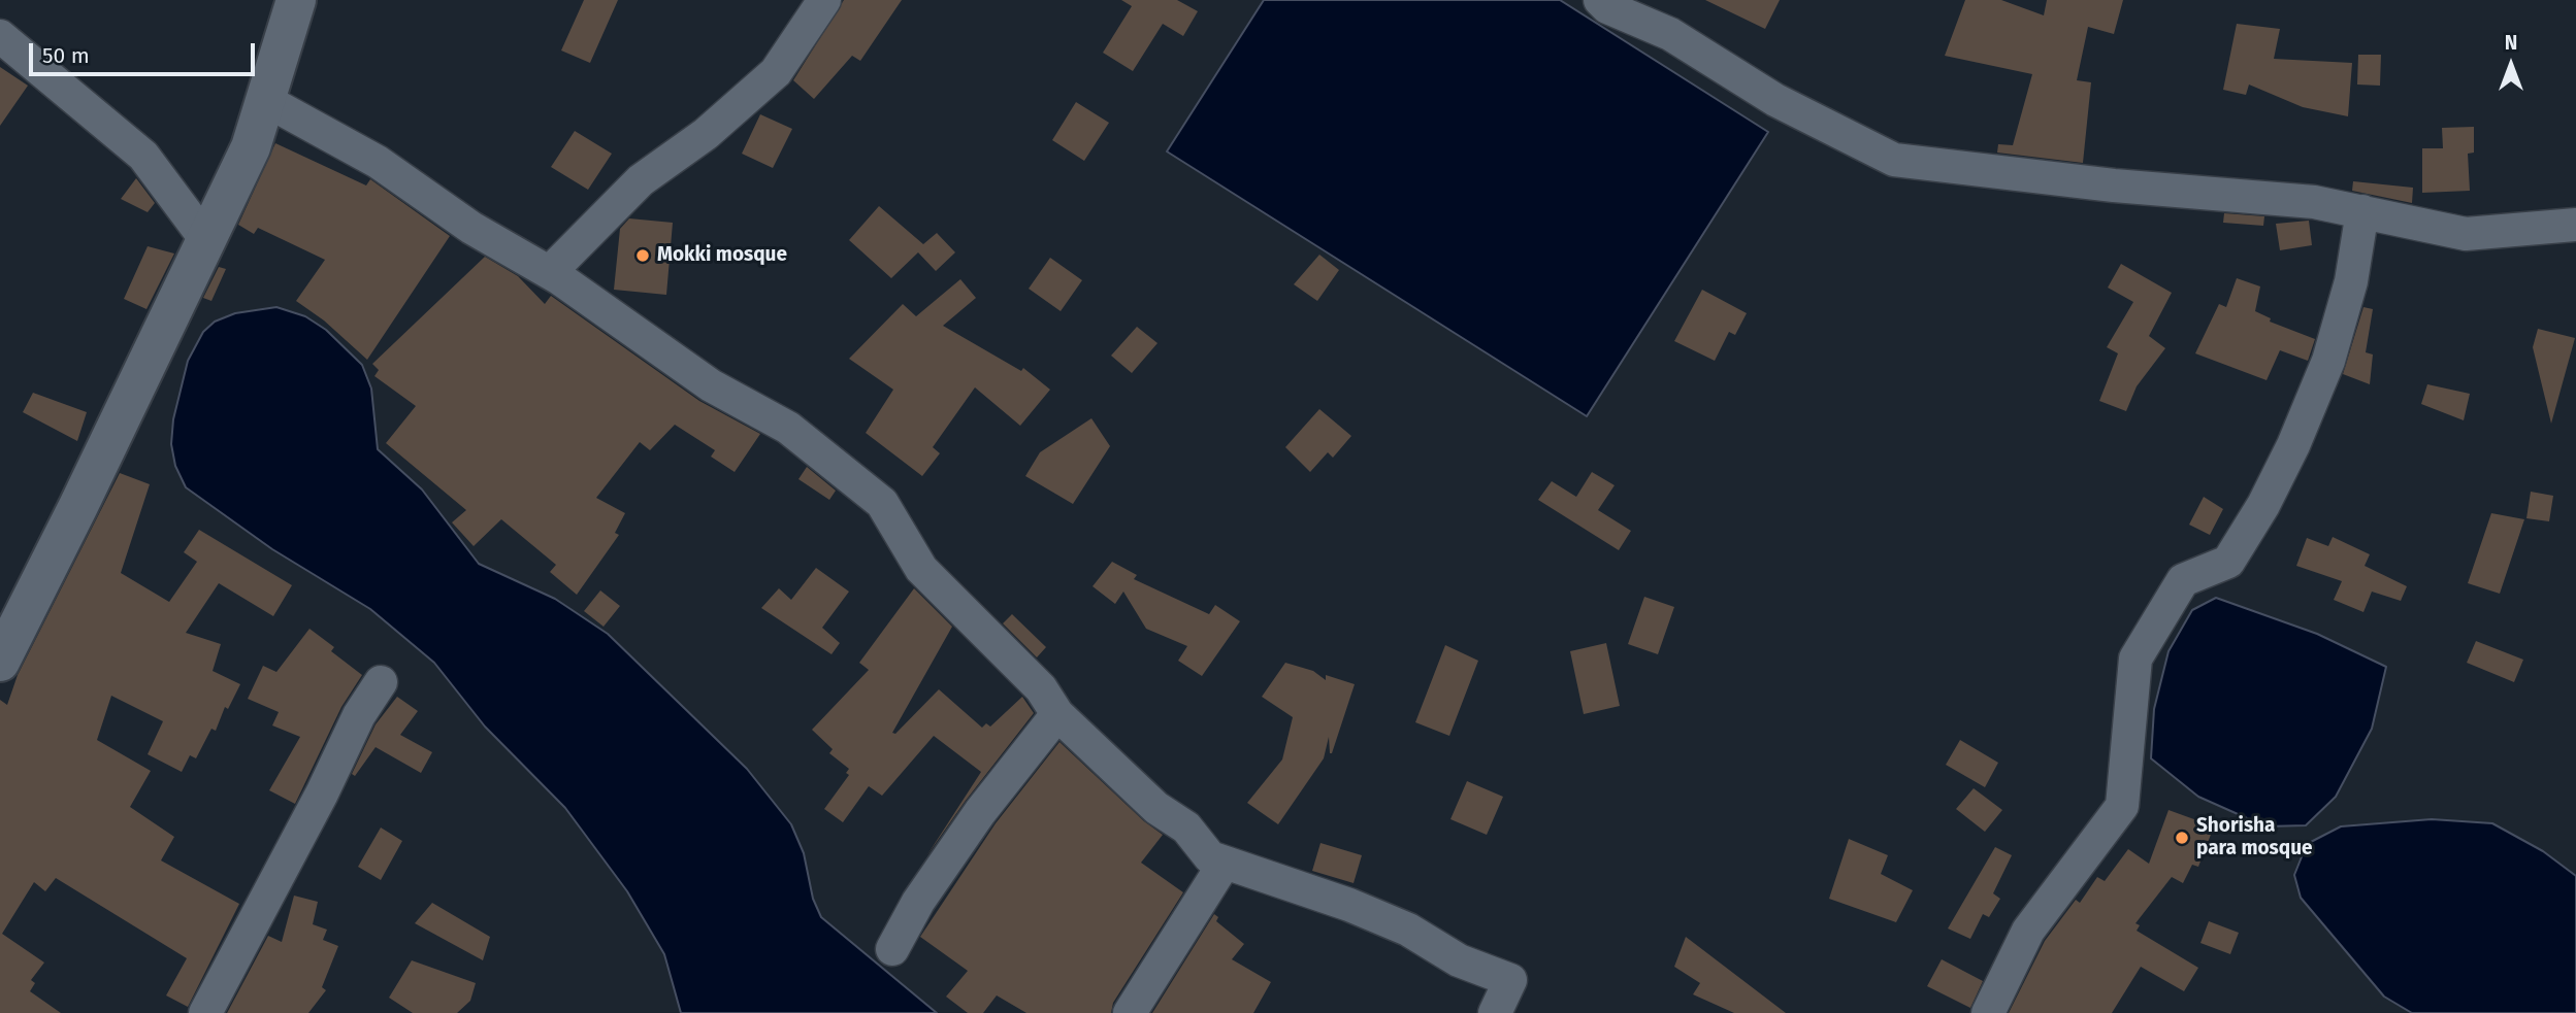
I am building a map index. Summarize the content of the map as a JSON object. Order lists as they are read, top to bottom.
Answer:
{
  "places": ["Mokki mosque", "Shorisha para mosque"],
  "scale_bar": "50 m",
  "north": "top"
}
